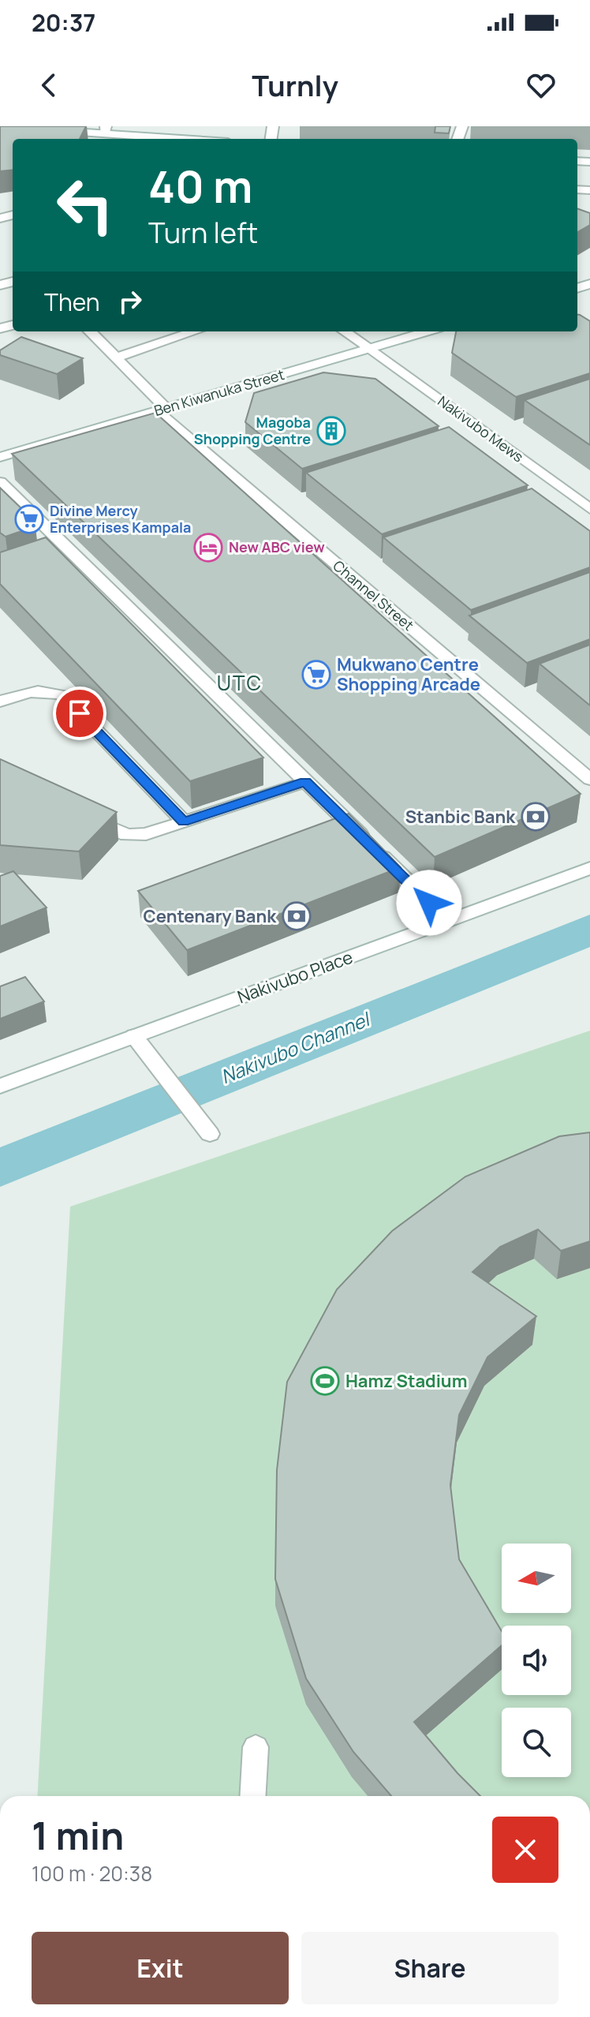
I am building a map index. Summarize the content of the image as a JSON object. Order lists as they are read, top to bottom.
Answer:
{
  "streets": {
    "street": [
      "Ben Kiwanuka Street",
      "Nakivubo Mews",
      "Channel Street",
      "Nakivubo Place"
    ]
  },
  "crossings": [
    ["Ben Kiwanuka Street", "Nakivubo Mews"],
    ["Ben Kiwanuka Street", "Channel Street"]
  ],
  "districts": ["UTC"],
  "water": ["Nakivubo Channel"],
  "places": {
    "building": ["Magoba Shopping Centre"],
    "supermarket": ["Divine Mercy Enterprises Kampala", "Mukwano Centre Shopping Arcade"],
    "hotel": ["New ABC view"],
    "bank": ["Stanbic Bank", "Centenary Bank"],
    "sports": ["Hamz Stadium"]
  },
  "north": "left",
  "page": {
    "status": "20:37",
    "header": "Turnly",
    "turn": ["40 m", "Turn left"],
    "then": "Then",
    "heading": ["1 min", "100 m · 20:38"],
    "buttons": ["Exit", "Share"]
  }
}
